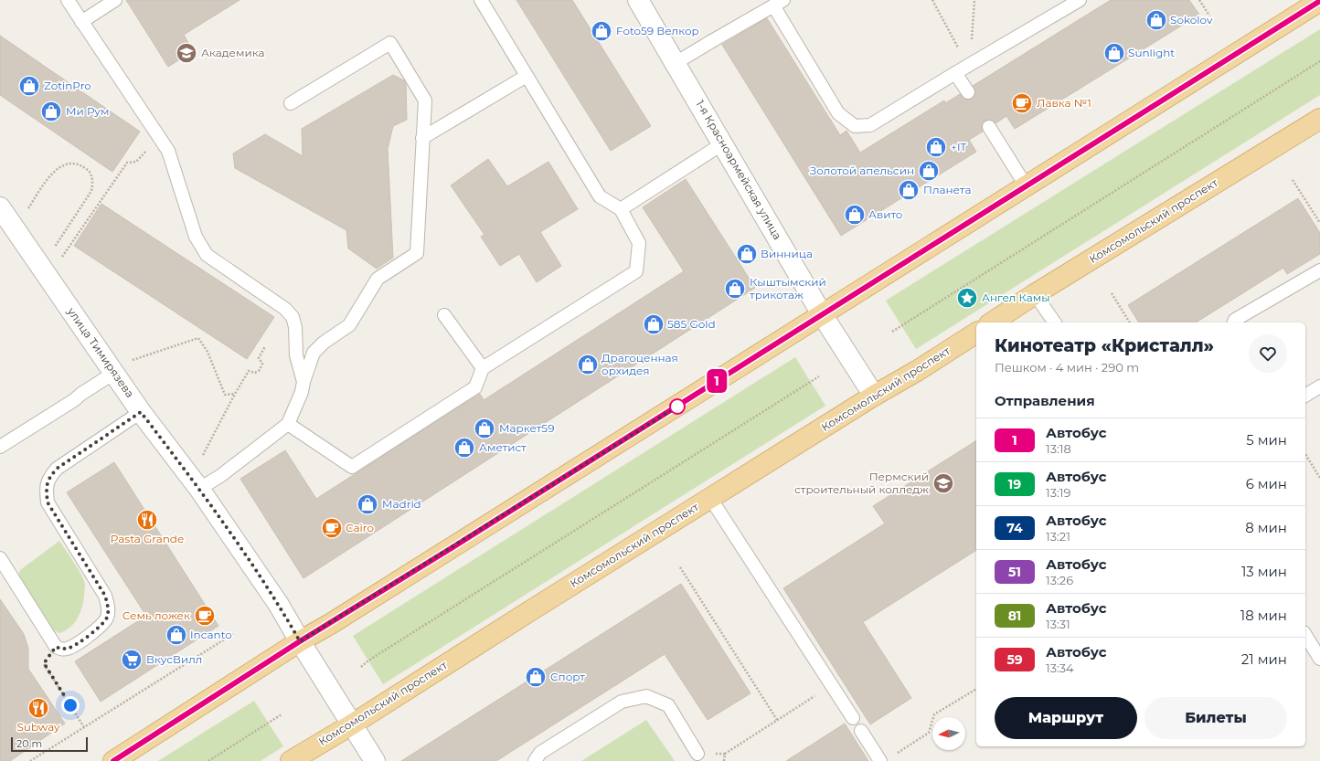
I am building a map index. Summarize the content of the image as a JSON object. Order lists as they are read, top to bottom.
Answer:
{
  "streets": {
    "main road": ["Комсомольский проспект"],
    "street": ["1-я Красноармейская улица", "улица Тимирязева"]
  },
  "crossings": [
    ["1-я Красноармейская улица", "Комсомольский проспект"],
    ["Комсомольский проспект", "улица Тимирязева"]
  ],
  "places": {
    "shop": [
      "Sokolov",
      "Foto59 Велкор",
      "Sunlight",
      "ZotinPro",
      "Ми Рум",
      "+IT",
      "Золотой апельсин",
      "Планета",
      "Авито",
      "Винница",
      "Кыштымский трикотаж",
      "585 Gold",
      "Драгоценная орхидея",
      "Маркет59",
      "Аметист",
      "Madrid",
      "Incanto",
      "Спорт"
    ],
    "school or university": ["Академика", "Пермский строительный колледж"],
    "cafe": ["Лавка №1", "Cairo", "Семь ложек"],
    "place": ["Ангел Камы"],
    "restaurant": ["Pasta Grande", "Subway"],
    "supermarket": ["ВкусВилл"]
  },
  "lines": ["bus line 1"],
  "scale_bar": "20 m",
  "north": "left",
  "page": {
    "on_map": "1",
    "heading": [
      ["Кинотеатр «Кристалл»", "Пешком · 4 мин · 290 m"],
      "Отправления"
    ],
    "list": [
      {
        "mark": "1",
        "name": "Автобус",
        "note": "13:18",
        "value": "5 мин"
      },
      {
        "mark": "19",
        "name": "Автобус",
        "note": "13:19",
        "value": "6 мин"
      },
      {
        "mark": "74",
        "name": "Автобус",
        "note": "13:21",
        "value": "8 мин"
      },
      {
        "mark": "51",
        "name": "Автобус",
        "note": "13:26",
        "value": "13 мин"
      },
      {
        "mark": "81",
        "name": "Автобус",
        "note": "13:31",
        "value": "18 мин"
      },
      {
        "mark": "59",
        "name": "Автобус",
        "note": "13:34",
        "value": "21 мин"
      }
    ],
    "buttons": ["Маршрут", "Билеты"],
    "scale": "20 m"
  }
}
